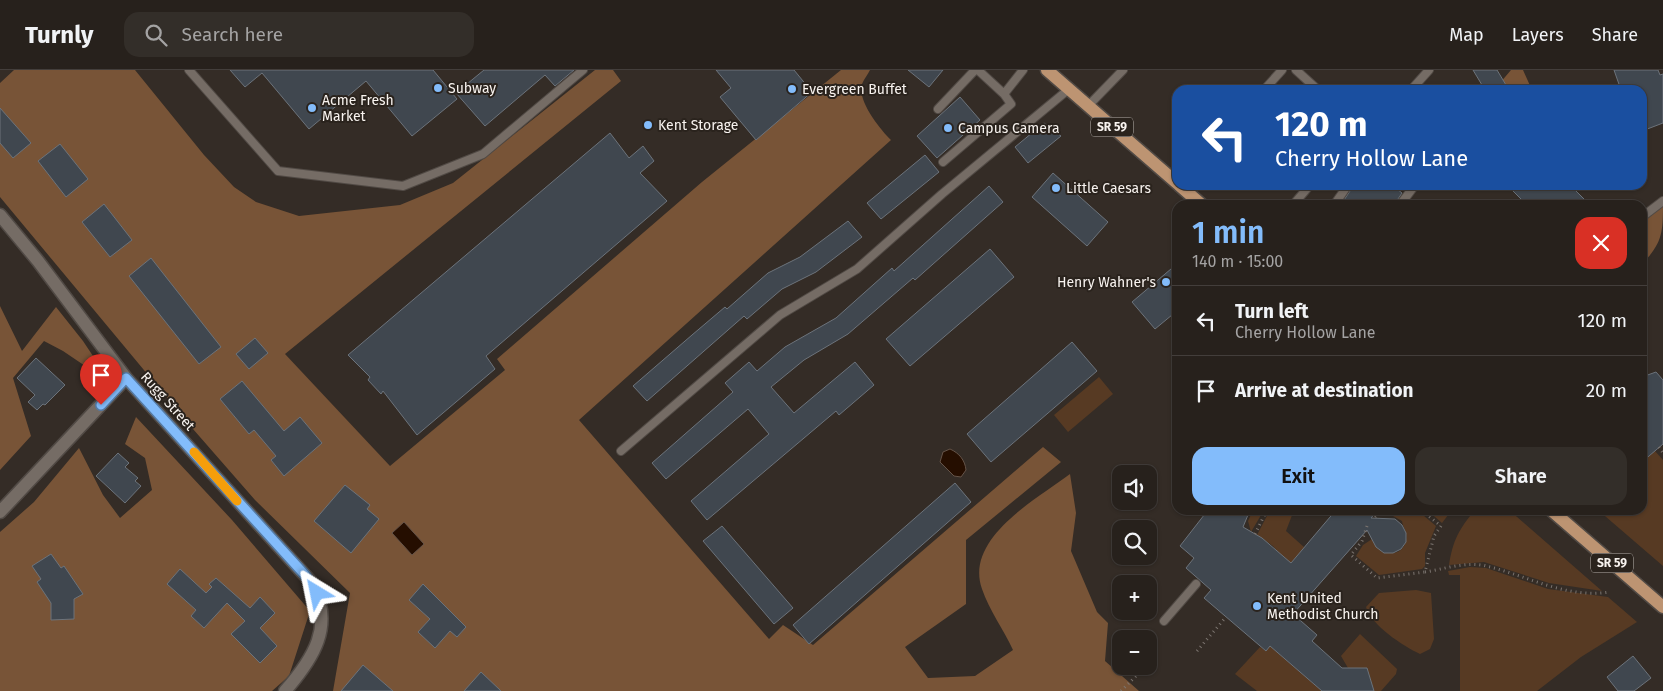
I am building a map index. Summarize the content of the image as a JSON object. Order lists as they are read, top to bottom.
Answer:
{
  "streets": {
    "main road": ["SR 59"],
    "street": ["Rugg Street"]
  },
  "places": [
    "Subway",
    "Evergreen Buffet",
    "Acme Fresh Market",
    "Kent Storage",
    "Campus Camera",
    "Little Caesars",
    "Henry Wahner's",
    "Kent United Methodist Church"
  ],
  "page": {
    "header": "Turnly",
    "search": "Search here",
    "nav": ["Map", "Layers", "Share"],
    "turn": ["120 m", "Cherry Hollow Lane"],
    "heading": ["1 min", "140 m · 15:00"],
    "list": [
      {
        "name": "Turn left",
        "note": "Cherry Hollow Lane",
        "value": "120 m"
      },
      {
        "name": "Arrive at destination",
        "value": "20 m"
      }
    ],
    "buttons": ["Exit", "Share"],
    "map_buttons": ["+", "−"]
  }
}
